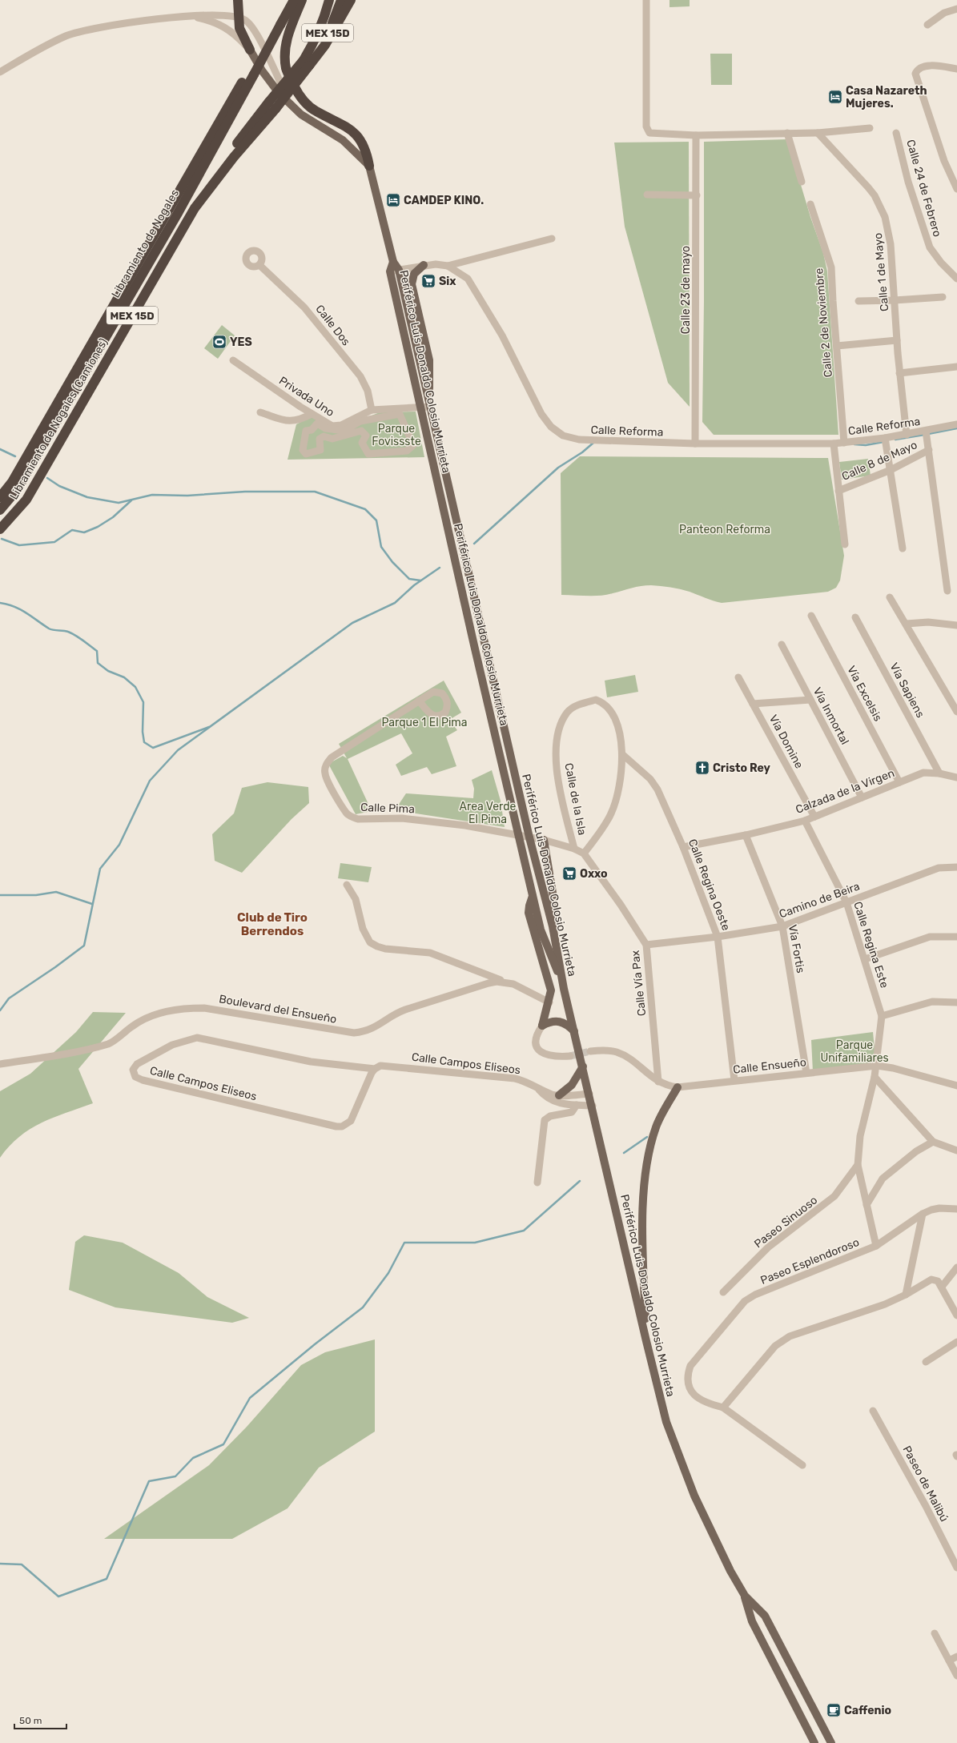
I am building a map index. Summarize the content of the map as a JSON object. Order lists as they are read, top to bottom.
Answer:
{
  "streets": {
    "highway": ["MEX 15D", "Libramiento de Nogales", "Libramiento de Nogales (Camiones)"],
    "main road": ["Periférico Luis Donaldo Colosio Murrieta"],
    "street": [
      "Calle 24 de Febrero",
      "Calle 1 de Mayo",
      "Calle 23 de mayo",
      "Calle 2 de Noviembre",
      "Calle Dos",
      "Privada Uno",
      "Calle Reforma",
      "Calle 8 de Mayo",
      "Vía Sapiens",
      "Vía Excelsis",
      "Vía Inmortal",
      "Vía Domine",
      "Calzada de la Virgen",
      "Calle de la Isla",
      "Calle Pima",
      "Calle Regina Oeste",
      "Camino de Beira",
      "Calle Regina Este",
      "Vía Fortis",
      "Calle Vía Pax",
      "Boulevard del Ensueño",
      "Calle Campos Eliseos",
      "Calle Ensueño",
      "Paseo Sinuoso",
      "Paseo Esplendoroso",
      "Paseo de Malibú"
    ]
  },
  "crossings": [
    ["MEX 15D", "Libramiento de Nogales (Camiones)"],
    ["Calle 1 de Mayo", "Calle Reforma"],
    ["Calle 23 de mayo", "Calle Reforma"],
    ["Calle 2 de Noviembre", "Calle Reforma"],
    ["Calle Dos", "Privada Uno"],
    ["Periférico Luis Donaldo Colosio Murrieta", "Privada Uno"],
    ["Periférico Luis Donaldo Colosio Murrieta", "Calle Reforma"],
    ["Periférico Luis Donaldo Colosio Murrieta", "Calle Pima"],
    ["Periférico Luis Donaldo Colosio Murrieta", "Calle Vía Pax"],
    ["Periférico Luis Donaldo Colosio Murrieta", "Calle Campos Eliseos"],
    ["Vía Sapiens", "Calzada de la Virgen"],
    ["Vía Excelsis", "Calzada de la Virgen"],
    ["Vía Inmortal", "Calzada de la Virgen"],
    ["Vía Domine", "Calzada de la Virgen"],
    ["Calzada de la Virgen", "Calle Regina Oeste"],
    ["Calzada de la Virgen", "Calle Regina Este"],
    ["Calzada de la Virgen", "Vía Fortis"],
    ["Calle de la Isla", "Calle Regina Oeste"],
    ["Calle de la Isla", "Calle Vía Pax"],
    ["Calle Pima", "Calle Vía Pax"],
    ["Calle Regina Oeste", "Camino de Beira"],
    ["Calle Regina Oeste", "Calle Ensueño"],
    ["Camino de Beira", "Calle Regina Este"],
    ["Camino de Beira", "Vía Fortis"],
    ["Camino de Beira", "Calle Vía Pax"],
    ["Calle Regina Este", "Calle Ensueño"],
    ["Vía Fortis", "Calle Ensueño"]
  ],
  "districts": ["Club de Tiro Berrendos"],
  "parks": [
    "Parque Fovissste",
    "Panteon Reforma",
    "Parque 1 El Pima",
    "Area Verde El Pima",
    "Parque Unifamiliares"
  ],
  "places": {
    "hotel": ["Casa Nazareth Mujeres.", "CAMDEP KINO."],
    "supermarket": ["Six", "Oxxo"],
    "sports": ["YES"],
    "church": ["Cristo Rey"],
    "cafe": ["Caffenio"]
  },
  "scale_bar": "50 m"
}
